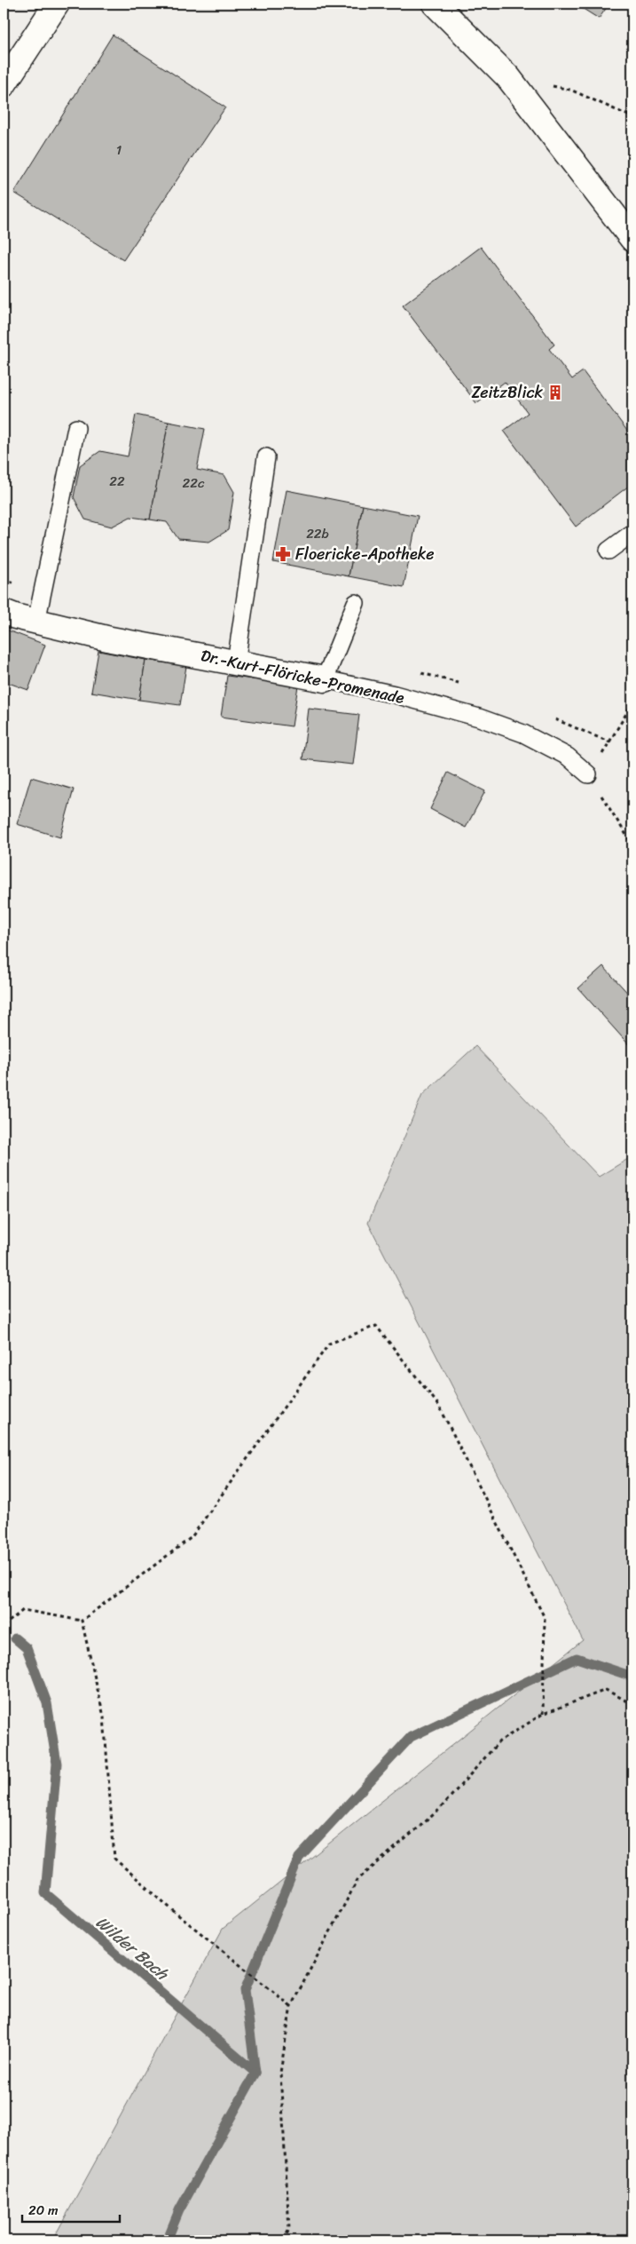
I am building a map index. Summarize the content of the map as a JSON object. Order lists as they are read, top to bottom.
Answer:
{
  "streets": {
    "street": ["Dr.-Kurt-Flöricke-Promenade"]
  },
  "water": ["Wilder Bach"],
  "places": {
    "building": ["ZeitzBlick"],
    "pharmacy": ["Floericke-Apotheke"]
  },
  "house_numbers": [
    "1",
    "22",
    "22c",
    "22b"
  ],
  "scale_bar": "20 m"
}
